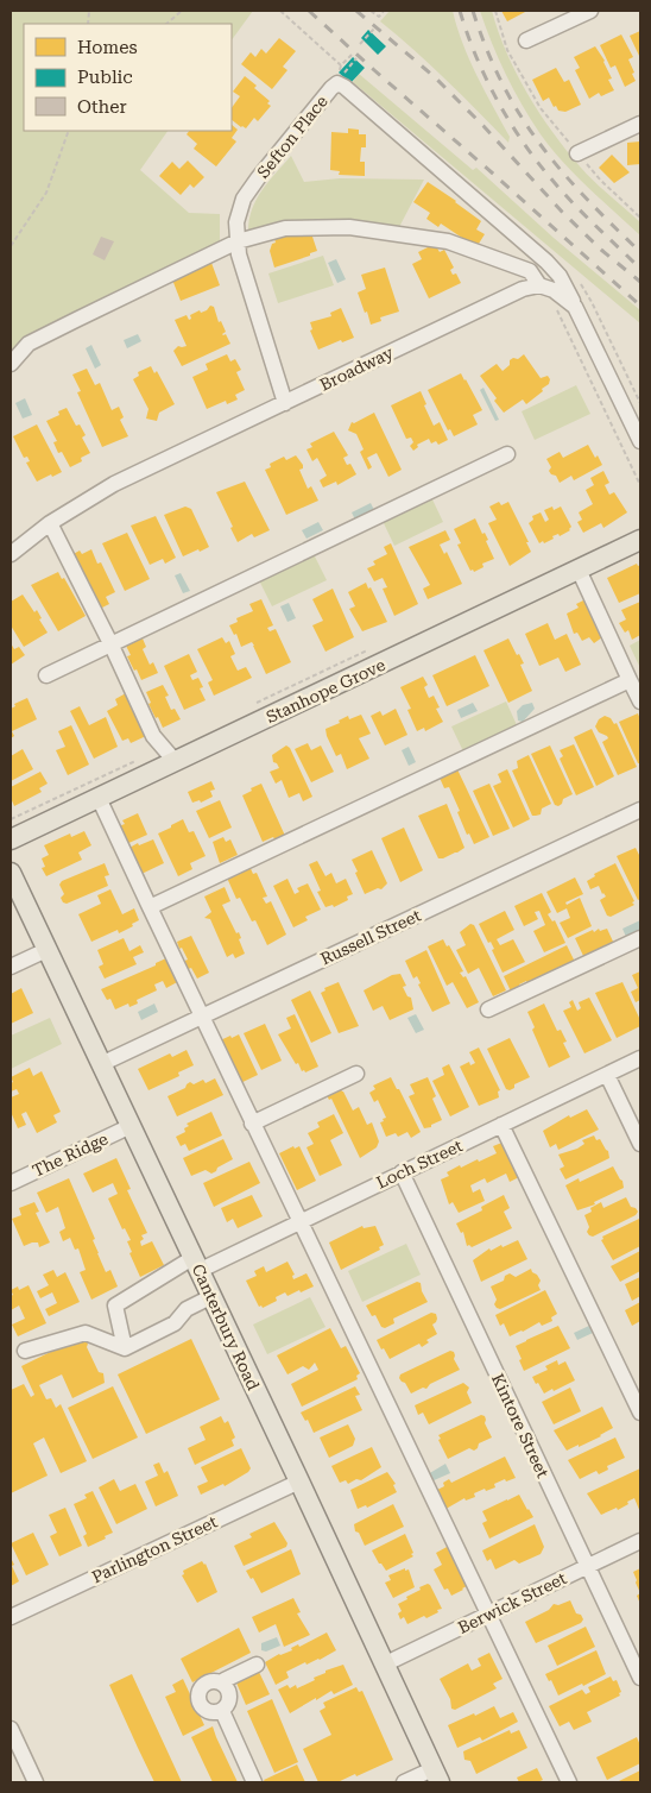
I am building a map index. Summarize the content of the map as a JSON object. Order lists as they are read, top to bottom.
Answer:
{
  "streets": {
    "main road": ["Stanhope Grove", "Canterbury Road"],
    "street": [
      "Sefton Place",
      "Broadway",
      "Russell Street",
      "The Ridge",
      "Loch Street",
      "Kintore Street",
      "Parlington Street",
      "Berwick Street"
    ]
  },
  "crossings": [
    ["Sefton Place", "Broadway"],
    ["Russell Street", "Canterbury Road"],
    ["The Ridge", "Canterbury Road"],
    ["Loch Street", "Canterbury Road"],
    ["Loch Street", "Kintore Street"],
    ["Canterbury Road", "Parlington Street"],
    ["Canterbury Road", "Berwick Street"],
    ["Kintore Street", "Berwick Street"]
  ],
  "legend": ["Homes", "Public", "Other"]
}
